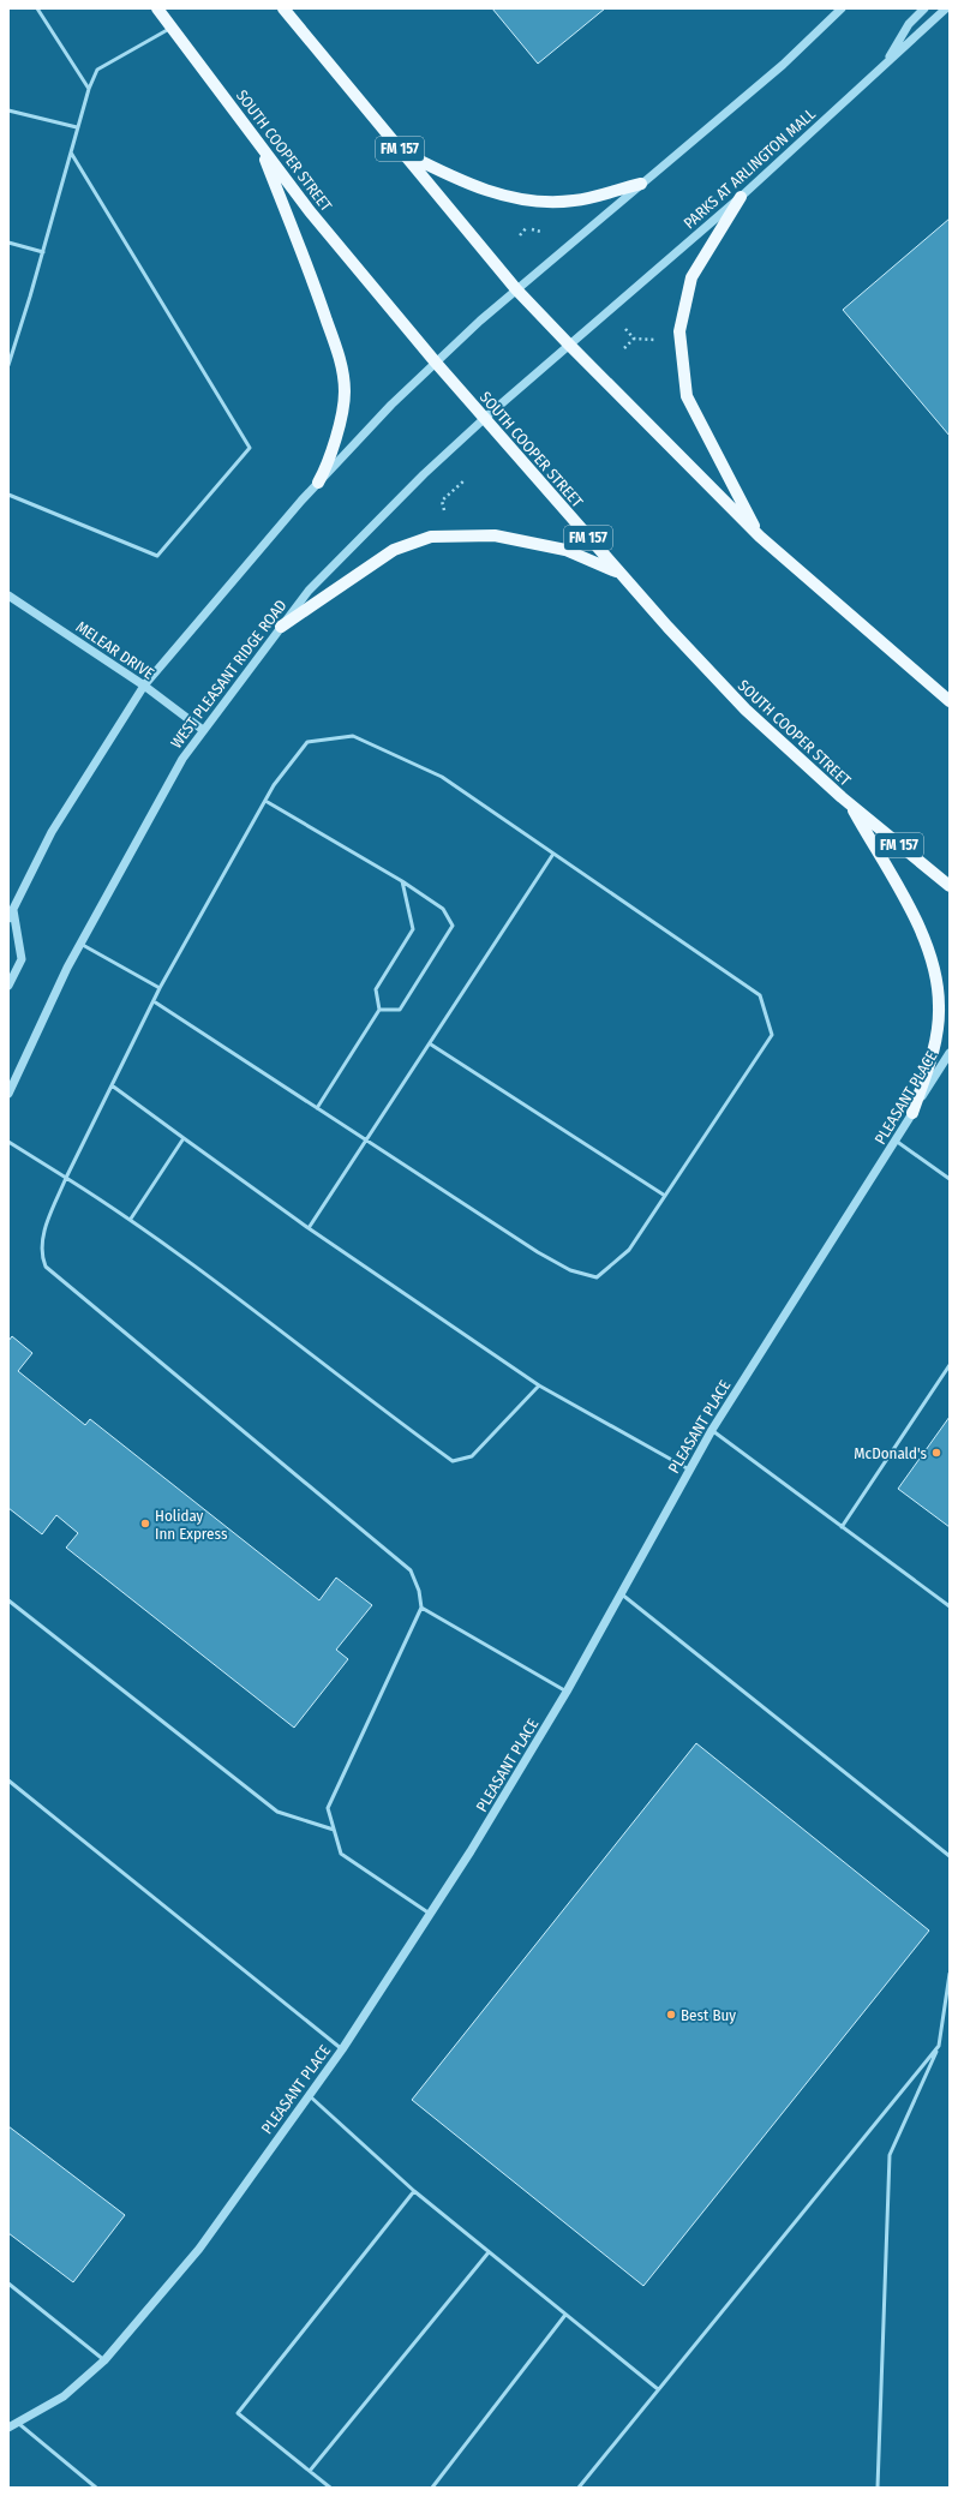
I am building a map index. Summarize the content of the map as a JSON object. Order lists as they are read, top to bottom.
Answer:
{
  "streets": {
    "main road": ["FM 157", "SOUTH COOPER STREET"],
    "street": [
      "PARKS AT ARLINGTON MALL",
      "MELEAR DRIVE",
      "WEST PLEASANT RIDGE ROAD",
      "PLEASANT PLACE"
    ]
  },
  "crossings": [
    ["FM 157", "PARKS AT ARLINGTON MALL"],
    ["FM 157", "WEST PLEASANT RIDGE ROAD"],
    ["SOUTH COOPER STREET", "WEST PLEASANT RIDGE ROAD"],
    ["PARKS AT ARLINGTON MALL", "WEST PLEASANT RIDGE ROAD"],
    ["MELEAR DRIVE", "WEST PLEASANT RIDGE ROAD"]
  ],
  "places": ["McDonald's", "Holiday Inn Express", "Best Buy"]
}
